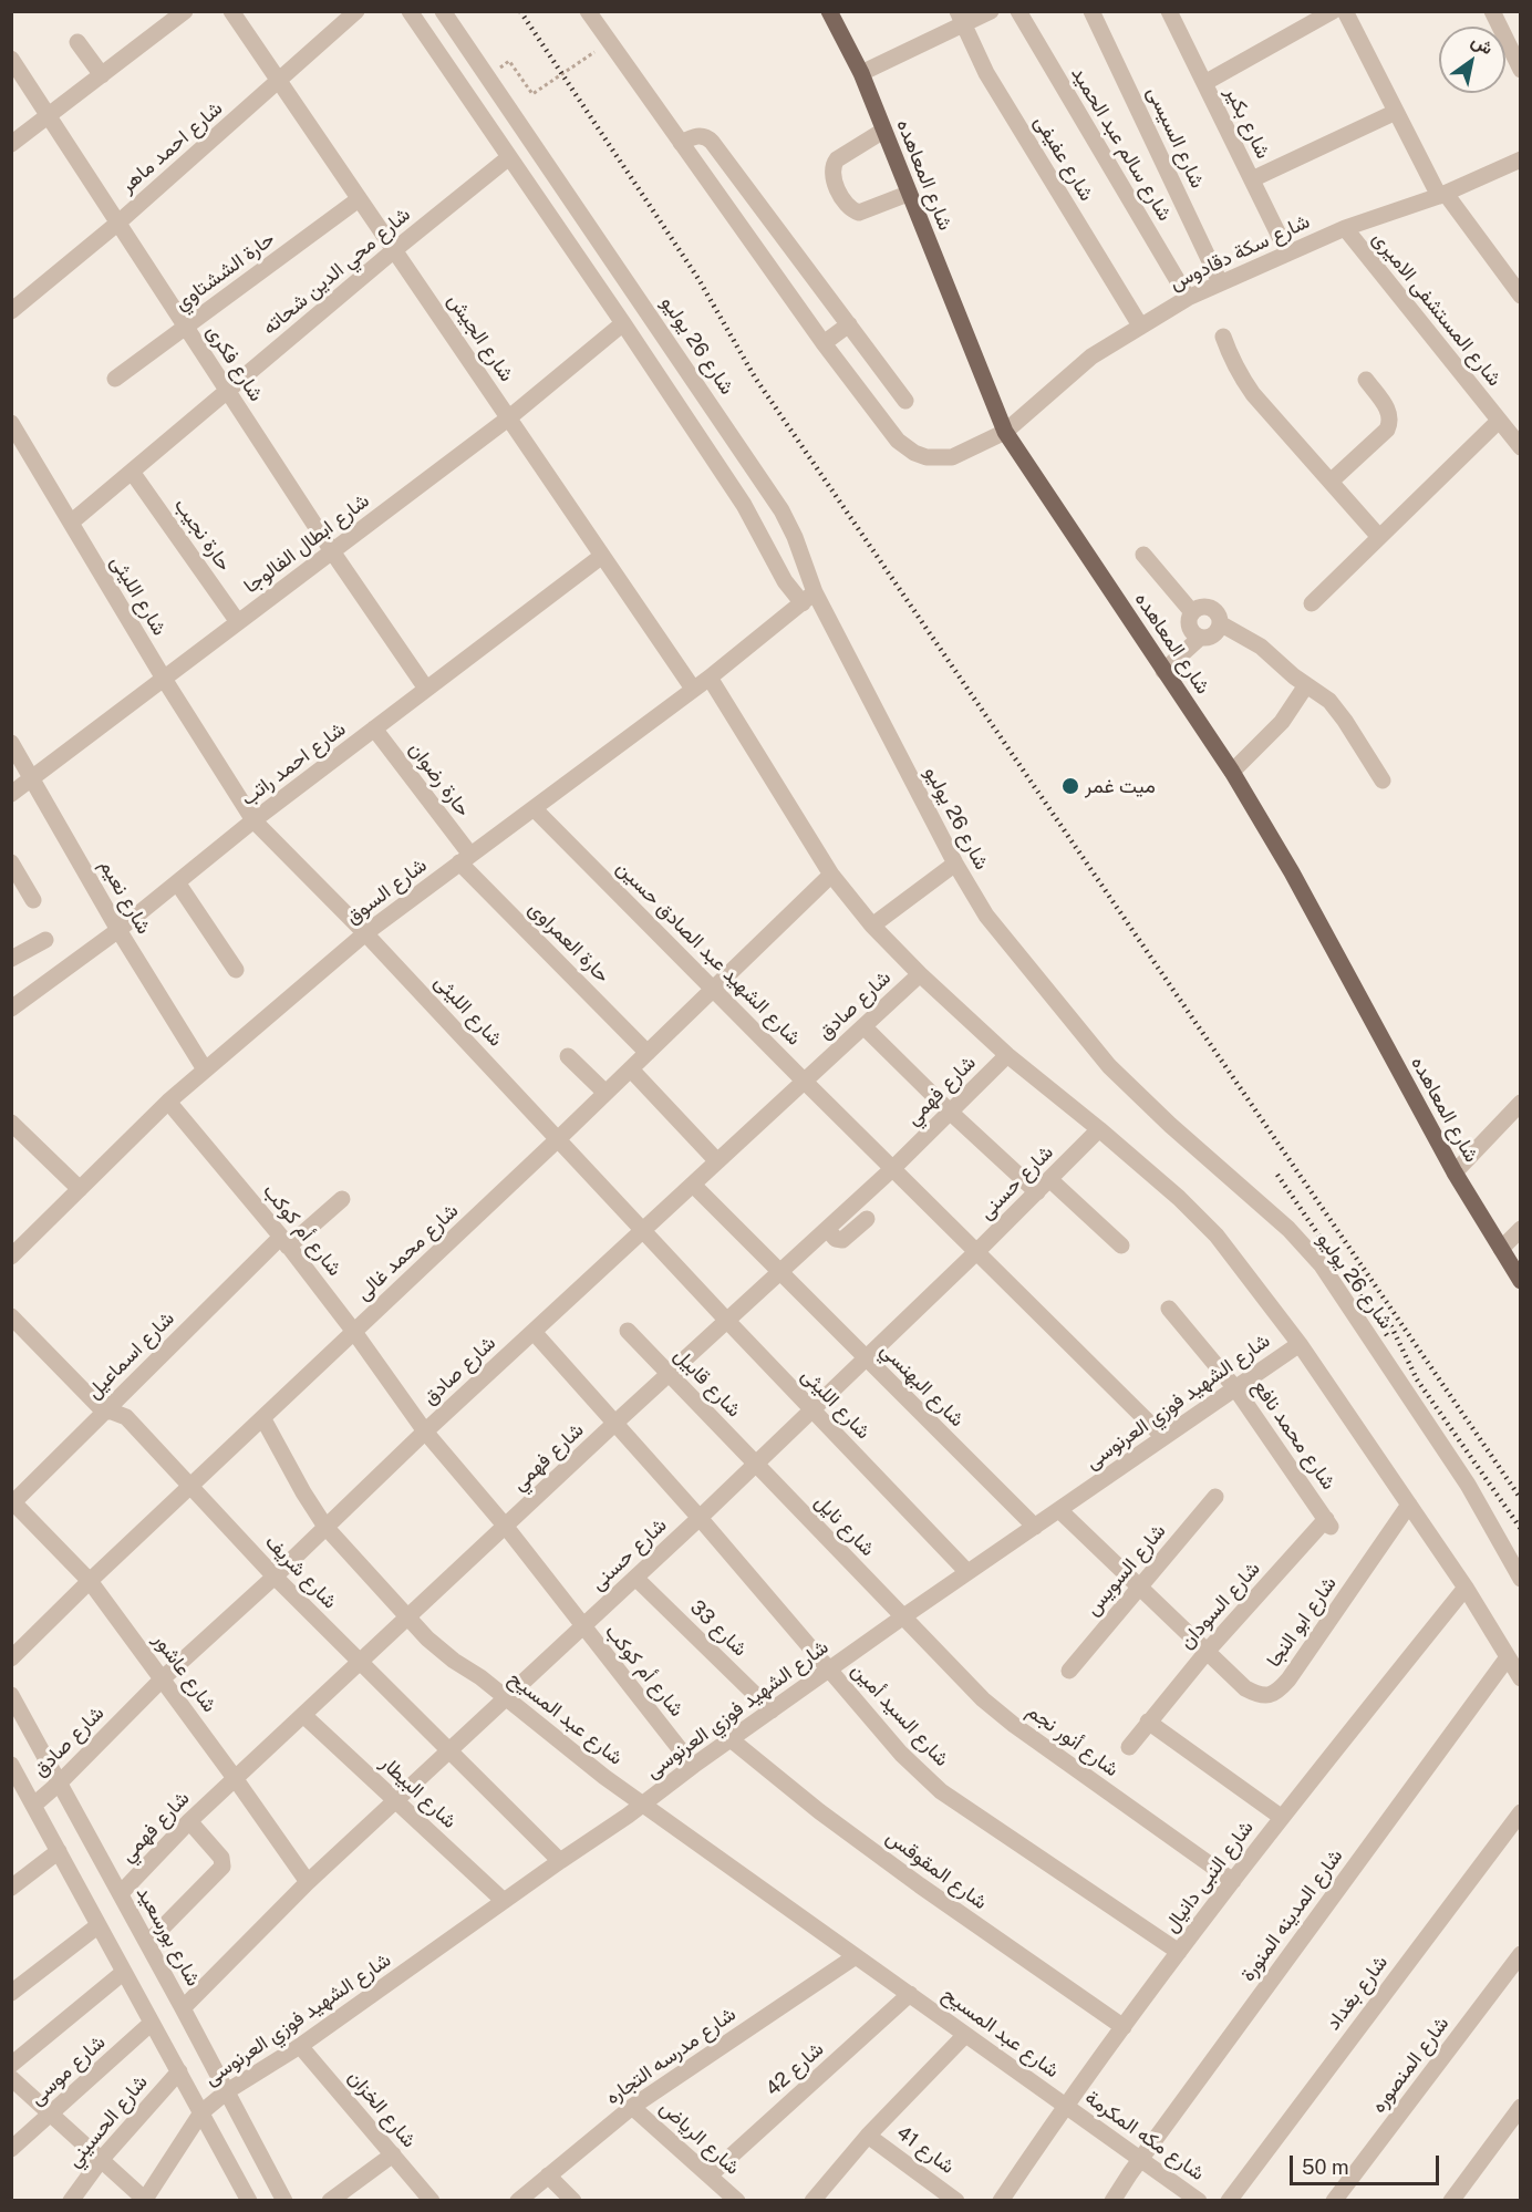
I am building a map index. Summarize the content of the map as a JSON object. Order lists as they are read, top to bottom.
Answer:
{
  "streets": {
    "main road": ["شارع المعاهده"],
    "street": [
      "شارع بكير",
      "شارع السيسى",
      "شارع سالم عبد الحميد",
      "شارع احمد ماهر",
      "شارع عفيفى",
      "شارع سكة دقادوس",
      "حارة الششتاوي",
      "شارع محي الدين شحاته",
      "شارع المستشفى الاميرى",
      "شارع الجيش",
      "شارع 26 يوليو",
      "شارع فكرى",
      "حارة نجيب",
      "شارع ابطال الفالوجا",
      "شارع الليثى",
      "شارع احمد راتب",
      "حارة رضوان",
      "شارع السوق",
      "شارع نعيم",
      "حارة العمراوى",
      "شارع الشهيد عبد الصادق حسين",
      "شارع صادق",
      "شارع فهمي",
      "شارع حسنى",
      "شارع أم كوكب",
      "شارع محمد غالى",
      "شارع اسماعيل",
      "شارع قابيل",
      "شارع البهنسي",
      "شارع الشهيد فوزي العرنوسى",
      "شارع محمد نافع",
      "شارع نايل",
      "شارع السويس",
      "شارع شريف",
      "شارع السودان",
      "شارع ابو النجا",
      "شارع 33",
      "شارع عاشور",
      "شارع السيد أمين",
      "شارع عبد المسيح",
      "شارع أنور نجم",
      "شارع البيطار",
      "شارع المقوقس",
      "شارع النبى دانيال",
      "شارع المدينه المنورة",
      "شارع بورسعيد",
      "شارع بغداد",
      "شارع مدرسه التجاره",
      "شارع المنصوره",
      "شارع 42",
      "شارع موسى",
      "شارع الخزان",
      "شارع الحسيني",
      "شارع مكه المكرمة",
      "شارع الرياض",
      "شارع 41"
    ]
  },
  "crossings": [
    ["شارع بكير", "شارع سكة دقادوس"],
    ["شارع السيسى", "شارع سكة دقادوس"],
    ["شارع سالم عبد الحميد", "شارع سكة دقادوس"],
    ["شارع احمد ماهر", "شارع الجيش"],
    ["شارع احمد ماهر", "شارع فكرى"],
    ["شارع عفيفى", "شارع سكة دقادوس"],
    ["شارع المعاهده", "شارع سكة دقادوس"],
    ["شارع سكة دقادوس", "شارع المستشفى الاميرى"],
    ["حارة الششتاوي", "شارع الجيش"],
    ["حارة الششتاوي", "شارع فكرى"],
    ["شارع محي الدين شحاته", "شارع الجيش"],
    ["شارع محي الدين شحاته", "شارع 26 يوليو"],
    ["شارع محي الدين شحاته", "شارع فكرى"],
    ["شارع محي الدين شحاته", "حارة نجيب"],
    ["شارع محي الدين شحاته", "شارع الليثى"],
    ["شارع الجيش", "شارع ابطال الفالوجا"],
    ["شارع الجيش", "شارع احمد راتب"],
    ["شارع الجيش", "شارع السوق"],
    ["شارع 26 يوليو", "شارع ابطال الفالوجا"],
    ["شارع 26 يوليو", "شارع السوق"],
    ["شارع فكرى", "شارع ابطال الفالوجا"],
    ["شارع فكرى", "شارع احمد راتب"],
    ["حارة نجيب", "شارع ابطال الفالوجا"],
    ["شارع ابطال الفالوجا", "شارع الليثى"],
    ["شارع ابطال الفالوجا", "شارع نعيم"],
    ["شارع الليثى", "شارع احمد راتب"],
    ["شارع الليثى", "شارع السوق"],
    ["شارع الليثى", "شارع صادق"],
    ["شارع الليثى", "شارع فهمي"],
    ["شارع الليثى", "شارع حسنى"],
    ["شارع الليثى", "شارع محمد غالى"],
    ["شارع الليثى", "شارع الشهيد فوزي العرنوسى"],
    ["شارع احمد راتب", "حارة رضوان"],
    ["شارع احمد راتب", "شارع نعيم"],
    ["حارة رضوان", "شارع السوق"],
    ["حارة رضوان", "حارة العمراوى"],
    ["شارع السوق", "شارع نعيم"],
    ["شارع السوق", "حارة العمراوى"],
    ["شارع السوق", "شارع الشهيد عبد الصادق حسين"],
    ["شارع السوق", "شارع أم كوكب"],
    ["حارة العمراوى", "شارع محمد غالى"],
    ["شارع الشهيد عبد الصادق حسين", "شارع صادق"],
    ["شارع الشهيد عبد الصادق حسين", "شارع فهمي"],
    ["شارع الشهيد عبد الصادق حسين", "شارع حسنى"],
    ["شارع الشهيد عبد الصادق حسين", "شارع محمد غالى"],
    ["شارع الشهيد عبد الصادق حسين", "شارع الشهيد فوزي العرنوسى"],
    ["شارع صادق", "شارع أم كوكب"],
    ["شارع صادق", "شارع البهنسي"],
    ["شارع صادق", "شارع شريف"],
    ["شارع صادق", "شارع عاشور"],
    ["شارع صادق", "شارع السيد أمين"],
    ["شارع صادق", "شارع عبد المسيح"],
    ["شارع صادق", "شارع بورسعيد"],
    ["شارع فهمي", "شارع أم كوكب"],
    ["شارع فهمي", "شارع قابيل"],
    ["شارع فهمي", "شارع البهنسي"],
    ["شارع فهمي", "شارع شريف"],
    ["شارع فهمي", "شارع عاشور"],
    ["شارع فهمي", "شارع السيد أمين"],
    ["شارع فهمي", "شارع عبد المسيح"],
    ["شارع فهمي", "شارع البيطار"],
    ["شارع فهمي", "شارع بورسعيد"],
    ["شارع حسنى", "شارع أم كوكب"],
    ["شارع حسنى", "شارع قابيل"],
    ["شارع حسنى", "شارع البهنسي"],
    ["شارع حسنى", "شارع نايل"],
    ["شارع حسنى", "شارع شريف"],
    ["شارع حسنى", "شارع 33"],
    ["شارع حسنى", "شارع عاشور"],
    ["شارع حسنى", "شارع السيد أمين"],
    ["شارع حسنى", "شارع عبد المسيح"],
    ["شارع حسنى", "شارع البيطار"],
    ["شارع حسنى", "شارع بورسعيد"],
    ["شارع أم كوكب", "شارع محمد غالى"],
    ["شارع أم كوكب", "شارع اسماعيل"],
    ["شارع أم كوكب", "شارع الشهيد فوزي العرنوسى"],
    ["شارع محمد غالى", "شارع شريف"],
    ["شارع محمد غالى", "شارع عاشور"],
    ["شارع محمد غالى", "شارع عبد المسيح"],
    ["شارع اسماعيل", "شارع شريف"],
    ["شارع اسماعيل", "شارع عاشور"],
    ["شارع قابيل", "شارع نايل"],
    ["شارع البهنسي", "شارع الشهيد فوزي العرنوسى"],
    ["شارع الشهيد فوزي العرنوسى", "شارع محمد نافع"],
    ["شارع الشهيد فوزي العرنوسى", "شارع نايل"],
    ["شارع الشهيد فوزي العرنوسى", "شارع شريف"],
    ["شارع الشهيد فوزي العرنوسى", "شارع ابو النجا"],
    ["شارع الشهيد فوزي العرنوسى", "شارع 33"],
    ["شارع الشهيد فوزي العرنوسى", "شارع السيد أمين"],
    ["شارع الشهيد فوزي العرنوسى", "شارع عبد المسيح"],
    ["شارع الشهيد فوزي العرنوسى", "شارع أنور نجم"],
    ["شارع الشهيد فوزي العرنوسى", "شارع البيطار"],
    ["شارع الشهيد فوزي العرنوسى", "شارع المقوقس"],
    ["شارع الشهيد فوزي العرنوسى", "شارع بورسعيد"],
    ["شارع الشهيد فوزي العرنوسى", "شارع الخزان"],
    ["شارع محمد نافع", "شارع السودان"],
    ["شارع نايل", "شارع أنور نجم"],
    ["شارع السويس", "شارع ابو النجا"],
    ["شارع السودان", "شارع ابو النجا"],
    ["شارع السيد أمين", "شارع النبى دانيال"],
    ["شارع عبد المسيح", "شارع النبى دانيال"],
    ["شارع عبد المسيح", "شارع مدرسه التجاره"],
    ["شارع عبد المسيح", "شارع 42"],
    ["شارع عبد المسيح", "شارع مكه المكرمة"],
    ["شارع أنور نجم", "شارع النبى دانيال"],
    ["شارع المقوقس", "شارع النبى دانيال"],
    ["شارع النبى دانيال", "شارع مكه المكرمة"],
    ["شارع المدينه المنورة", "شارع مكه المكرمة"],
    ["شارع مدرسه التجاره", "شارع الرياض"],
    ["شارع 42", "شارع الرياض"]
  ],
  "places": ["ميت غمر"],
  "scale_bar": "50 m",
  "north": "top right"
}
